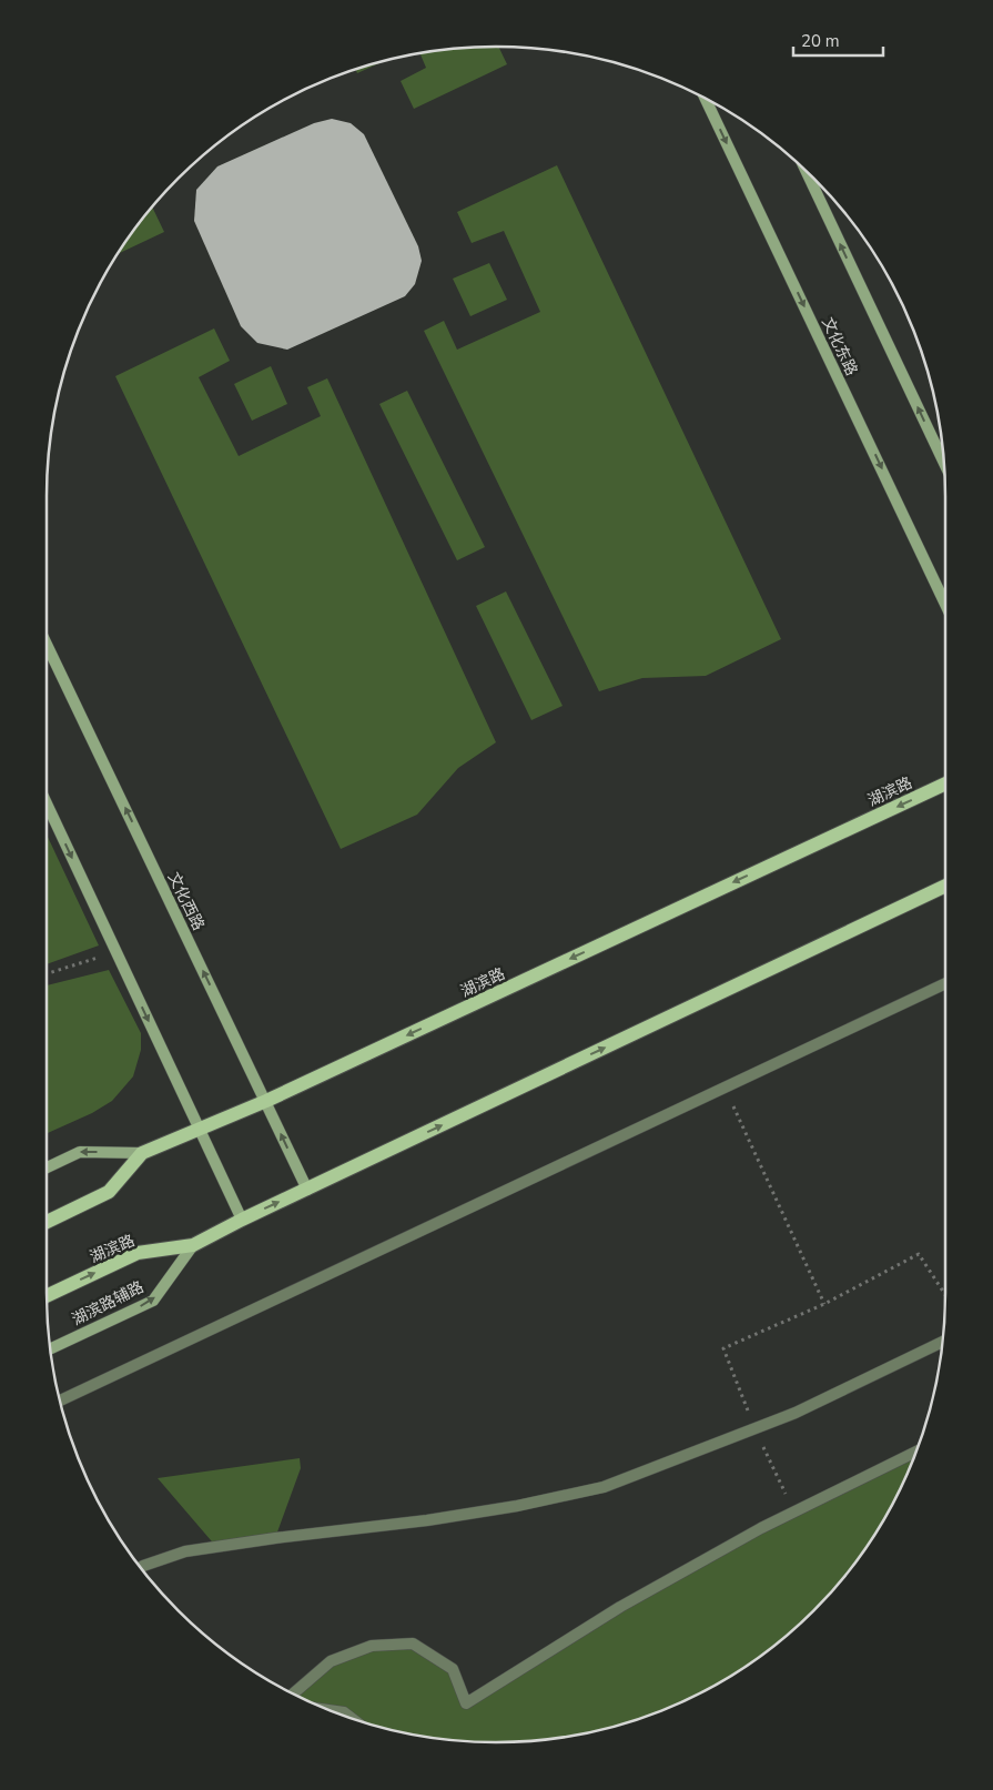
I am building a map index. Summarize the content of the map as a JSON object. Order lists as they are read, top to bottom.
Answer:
{
  "streets": {
    "main road": ["湖滨路"],
    "street": ["文化东路", "文化西路", "湖滨路辅路"]
  },
  "crossings": [
    ["湖滨路", "文化西路"],
    ["湖滨路", "湖滨路辅路"]
  ],
  "one_way": ["湖滨路辅路"],
  "scale_bar": "20 m"
}
